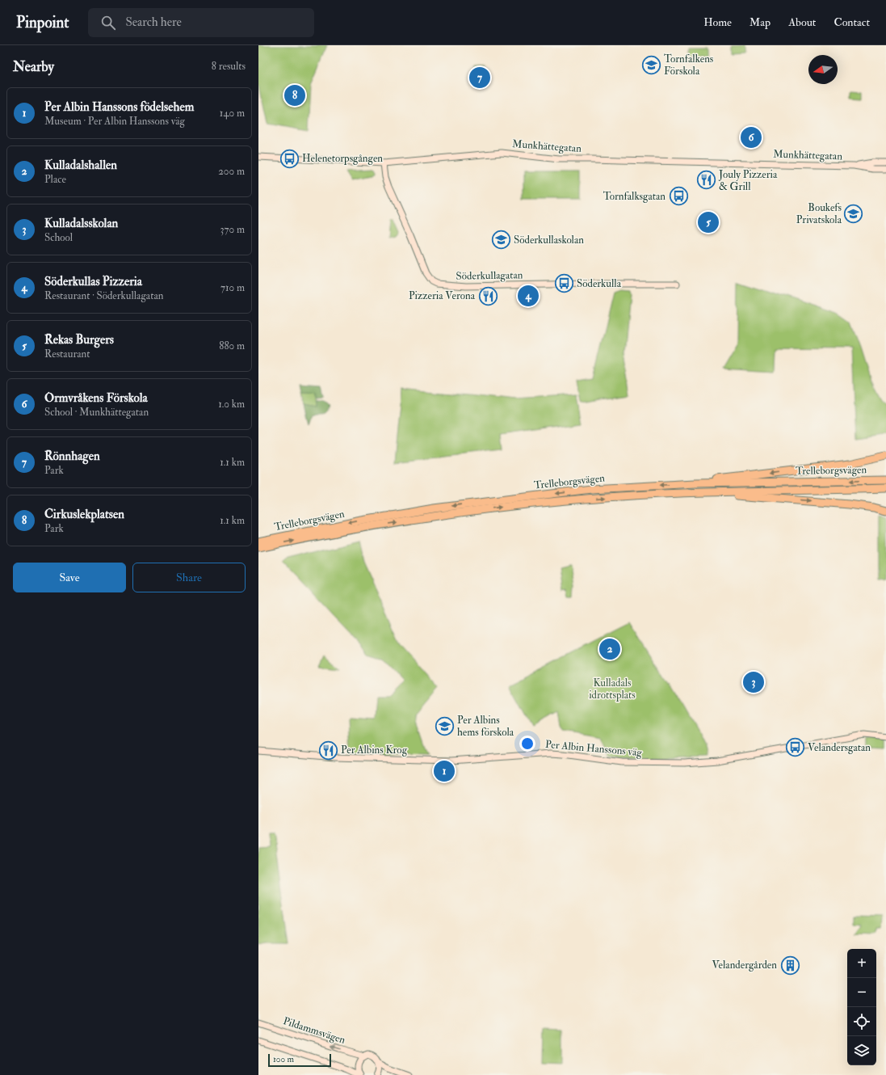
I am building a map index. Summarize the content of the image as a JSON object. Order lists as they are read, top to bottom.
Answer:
{
  "streets": {
    "highway": ["Trelleborgsvägen"],
    "street": [
      "Munkhättegatan",
      "Söderkullagatan",
      "Per Albin Hanssons väg",
      "Pildammsvägen"
    ]
  },
  "crossings": [
    ["Munkhättegatan", "Söderkullagatan"]
  ],
  "parks": ["Kulladals idrottsplats"],
  "places": {
    "school or university": [
      "Tornfalkens Förskola",
      "Boukefs Privatskola",
      "Söderkullaskolan",
      "Per Albins hems förskola"
    ],
    "bus stop": [
      "Helenetorpsgången",
      "Tornfalksgatan",
      "Söderkulla",
      "Velandersgatan"
    ],
    "restaurant": ["Jouly Pizzeria & Grill", "Pizzeria Verona", "Per Albins Krog"],
    "building": ["Velandergården"]
  },
  "scale_bar": "100 m",
  "north": "left",
  "page": {
    "header": "Pinpoint",
    "search": "Search here",
    "nav": [
      "Home",
      "Map",
      "About",
      "Contact"
    ],
    "heading": ["Nearby", "8 results"],
    "pins": [
      "7",
      "8",
      "6",
      "5",
      "4",
      "2",
      "3",
      "1"
    ],
    "list": [
      {
        "mark": "1",
        "name": "Per Albin Hanssons födelsehem",
        "note": "Museum · Per Albin Hanssons väg",
        "value": "140 m"
      },
      {
        "mark": "2",
        "name": "Kulladalshallen",
        "note": "Place",
        "value": "200 m"
      },
      {
        "mark": "3",
        "name": "Kulladalsskolan",
        "note": "School",
        "value": "370 m"
      },
      {
        "mark": "4",
        "name": "Söderkullas Pizzeria",
        "note": "Restaurant · Söderkullagatan",
        "value": "710 m"
      },
      {
        "mark": "5",
        "name": "Rekas Burgers",
        "note": "Restaurant",
        "value": "880 m"
      },
      {
        "mark": "6",
        "name": "Ormvråkens Förskola",
        "note": "School · Munkhättegatan",
        "value": "1.0 km"
      },
      {
        "mark": "7",
        "name": "Rönnhagen",
        "note": "Park",
        "value": "1.1 km"
      },
      {
        "mark": "8",
        "name": "Cirkuslekplatsen",
        "note": "Park",
        "value": "1.1 km"
      }
    ],
    "buttons": ["Save", "Share"],
    "map_buttons": ["+", "−"],
    "scale": "100 m"
  }
}
